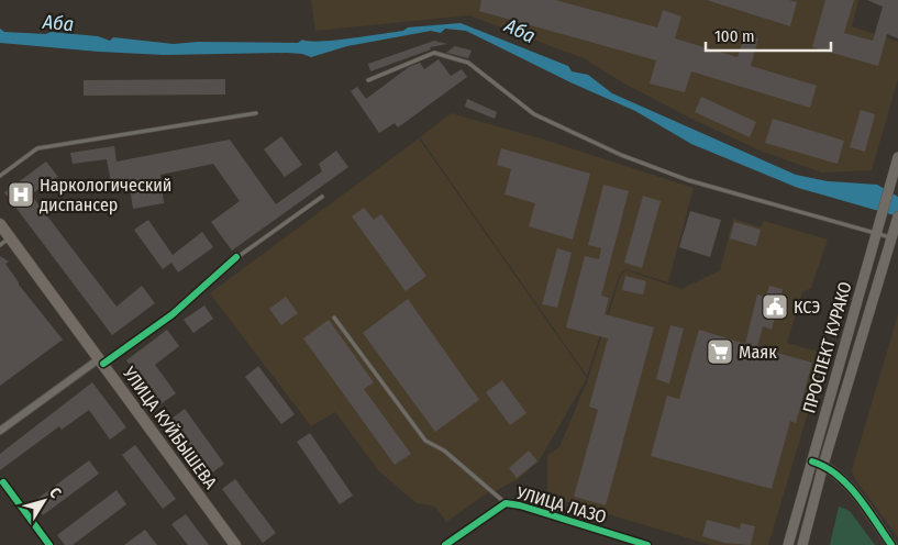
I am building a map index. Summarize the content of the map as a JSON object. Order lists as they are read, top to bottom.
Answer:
{
  "streets": {
    "main road": ["ПРОСПЕКТ КУРАКО", "УЛИЦА КУЙБЫШЕВА"],
    "street": ["УЛИЦА ЛАЗО"]
  },
  "water": ["Аба"],
  "places": {
    "hospital": ["Наркологический диспансер"],
    "public building": ["КСЭ"],
    "supermarket": ["Маяк"]
  },
  "scale_bar": "100 m",
  "north": "top right"
}
